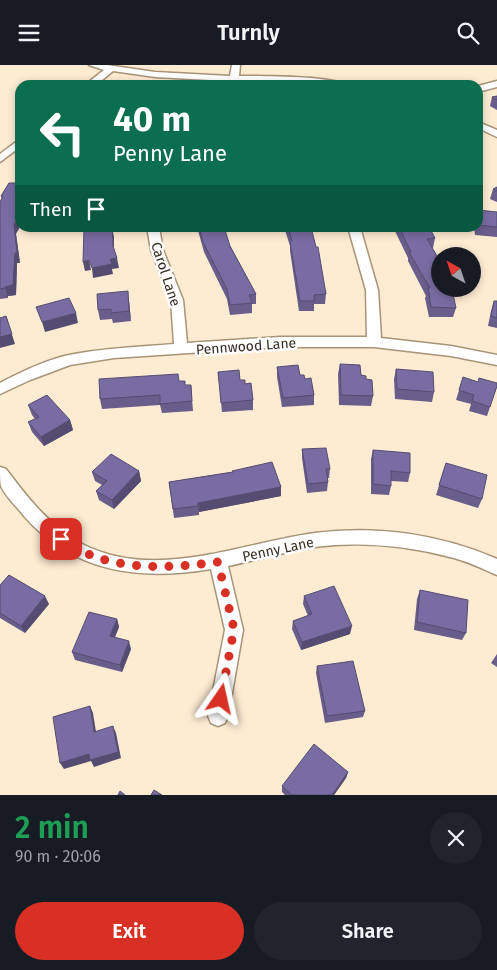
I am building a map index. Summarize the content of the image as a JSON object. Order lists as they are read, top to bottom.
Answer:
{
  "streets": {
    "street": ["Carol Lane", "Pennwood Lane", "Penny Lane"]
  },
  "crossings": [
    ["Carol Lane", "Pennwood Lane"]
  ],
  "north": "top left",
  "page": {
    "header": "Turnly",
    "turn": ["40 m", "Penny Lane"],
    "then": "Then",
    "heading": ["2 min", "90 m · 20:06"],
    "buttons": ["Exit", "Share"]
  }
}
